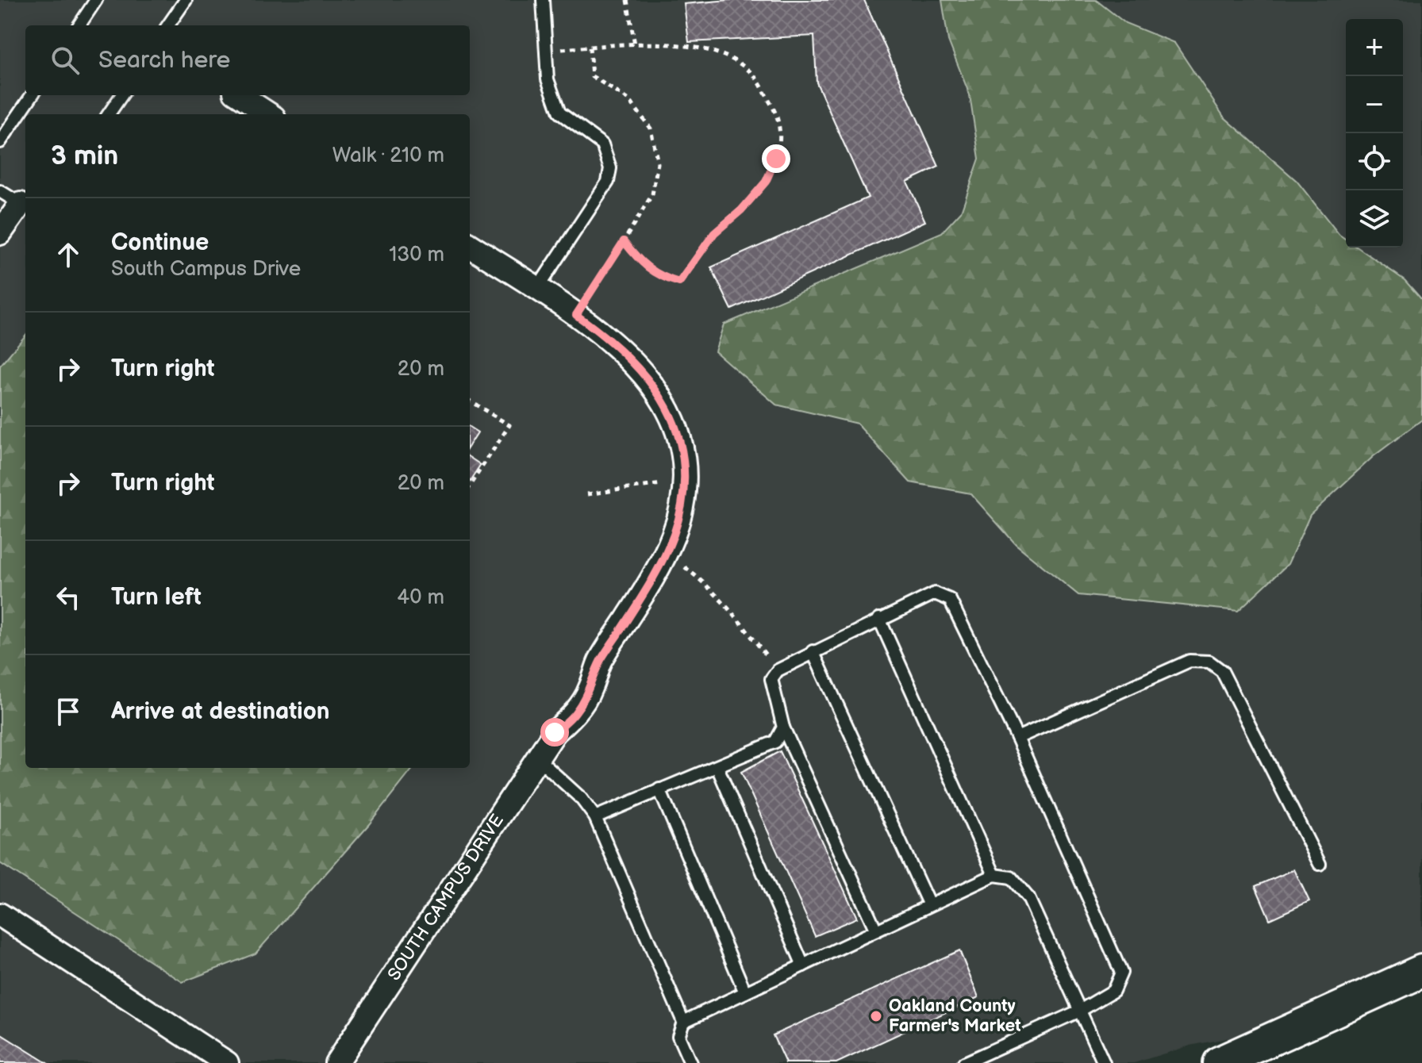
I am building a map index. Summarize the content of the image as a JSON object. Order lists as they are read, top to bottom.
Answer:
{
  "streets": {
    "street": ["SOUTH CAMPUS DRIVE"]
  },
  "places": ["Oakland County Farmer's Market"],
  "page": {
    "map_buttons": ["+", "−"],
    "search": "Search here",
    "heading": ["3 min", "Walk · 210 m"],
    "list": [
      ["Continue", "South Campus Drive", "130 m"],
      ["Turn right", "20 m"],
      ["Turn right", "20 m"],
      ["Turn left", "40 m"],
      "Arrive at destination"
    ]
  }
}
